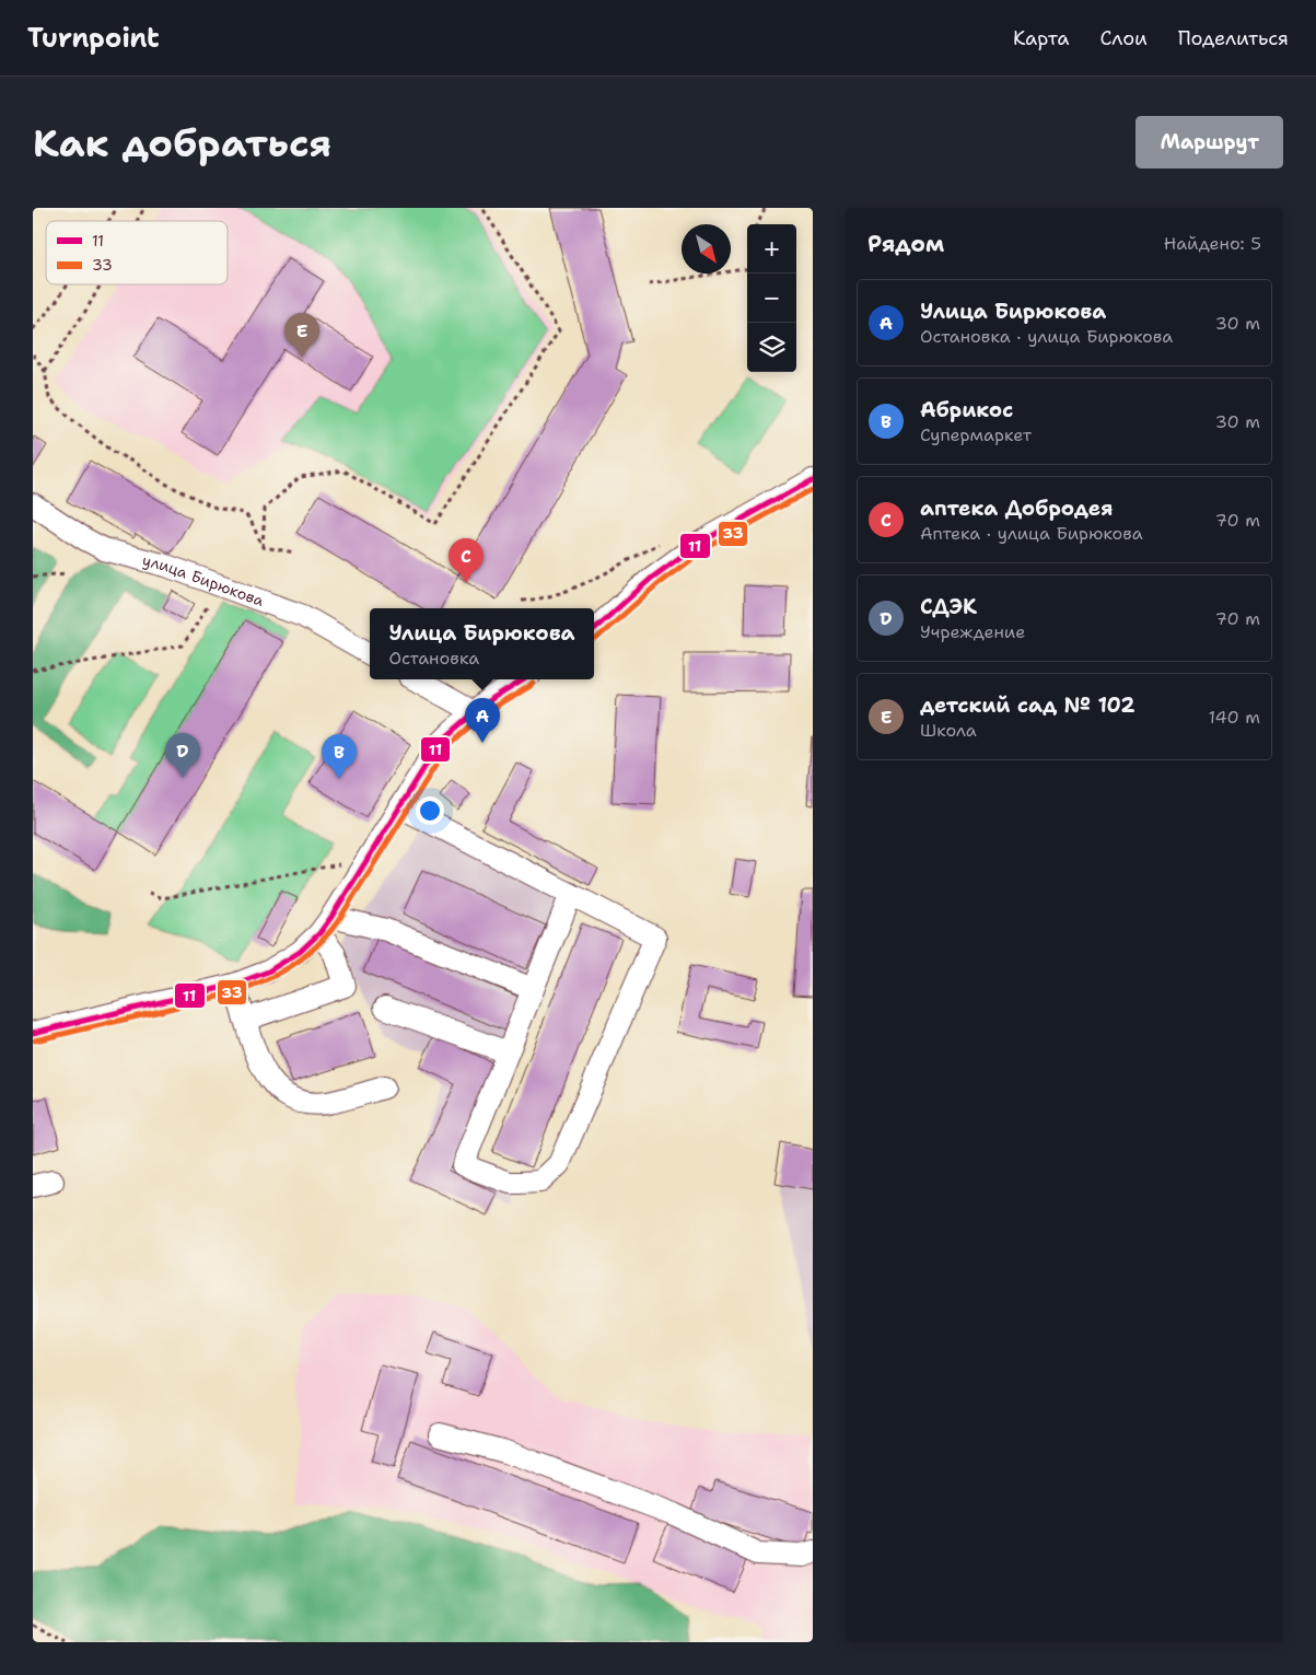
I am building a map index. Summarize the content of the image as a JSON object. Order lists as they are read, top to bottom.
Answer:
{
  "streets": {
    "street": ["улица Бирюкова"]
  },
  "lines": ["transit line 11", "transit line 33"],
  "legend": ["11", "33"],
  "north": "bottom right",
  "page": {
    "header": "Turnpoint",
    "nav": ["Карта", "Слои", "Поделиться"],
    "buttons": "Маршрут",
    "title": "Как добраться",
    "heading": ["Рядом", "Найдено: 5"],
    "map_buttons": ["+", "−"],
    "list": [
      {
        "mark": "A",
        "name": "Улица Бирюкова",
        "note": "Остановка · улица Бирюкова",
        "value": "30 m"
      },
      {
        "mark": "B",
        "name": "Абрикос",
        "note": "Супермаркет",
        "value": "30 m"
      },
      {
        "mark": "C",
        "name": "аптека Добродея",
        "note": "Аптека · улица Бирюкова",
        "value": "70 m"
      },
      {
        "mark": "D",
        "name": "СДЭК",
        "note": "Учреждение",
        "value": "70 m"
      },
      {
        "mark": "E",
        "name": "детский сад № 102",
        "note": "Школа",
        "value": "140 m"
      }
    ],
    "pins": [
      "E",
      "C",
      "A",
      "D",
      "B"
    ],
    "popup": ["Улица Бирюкова", "Остановка"]
  }
}
